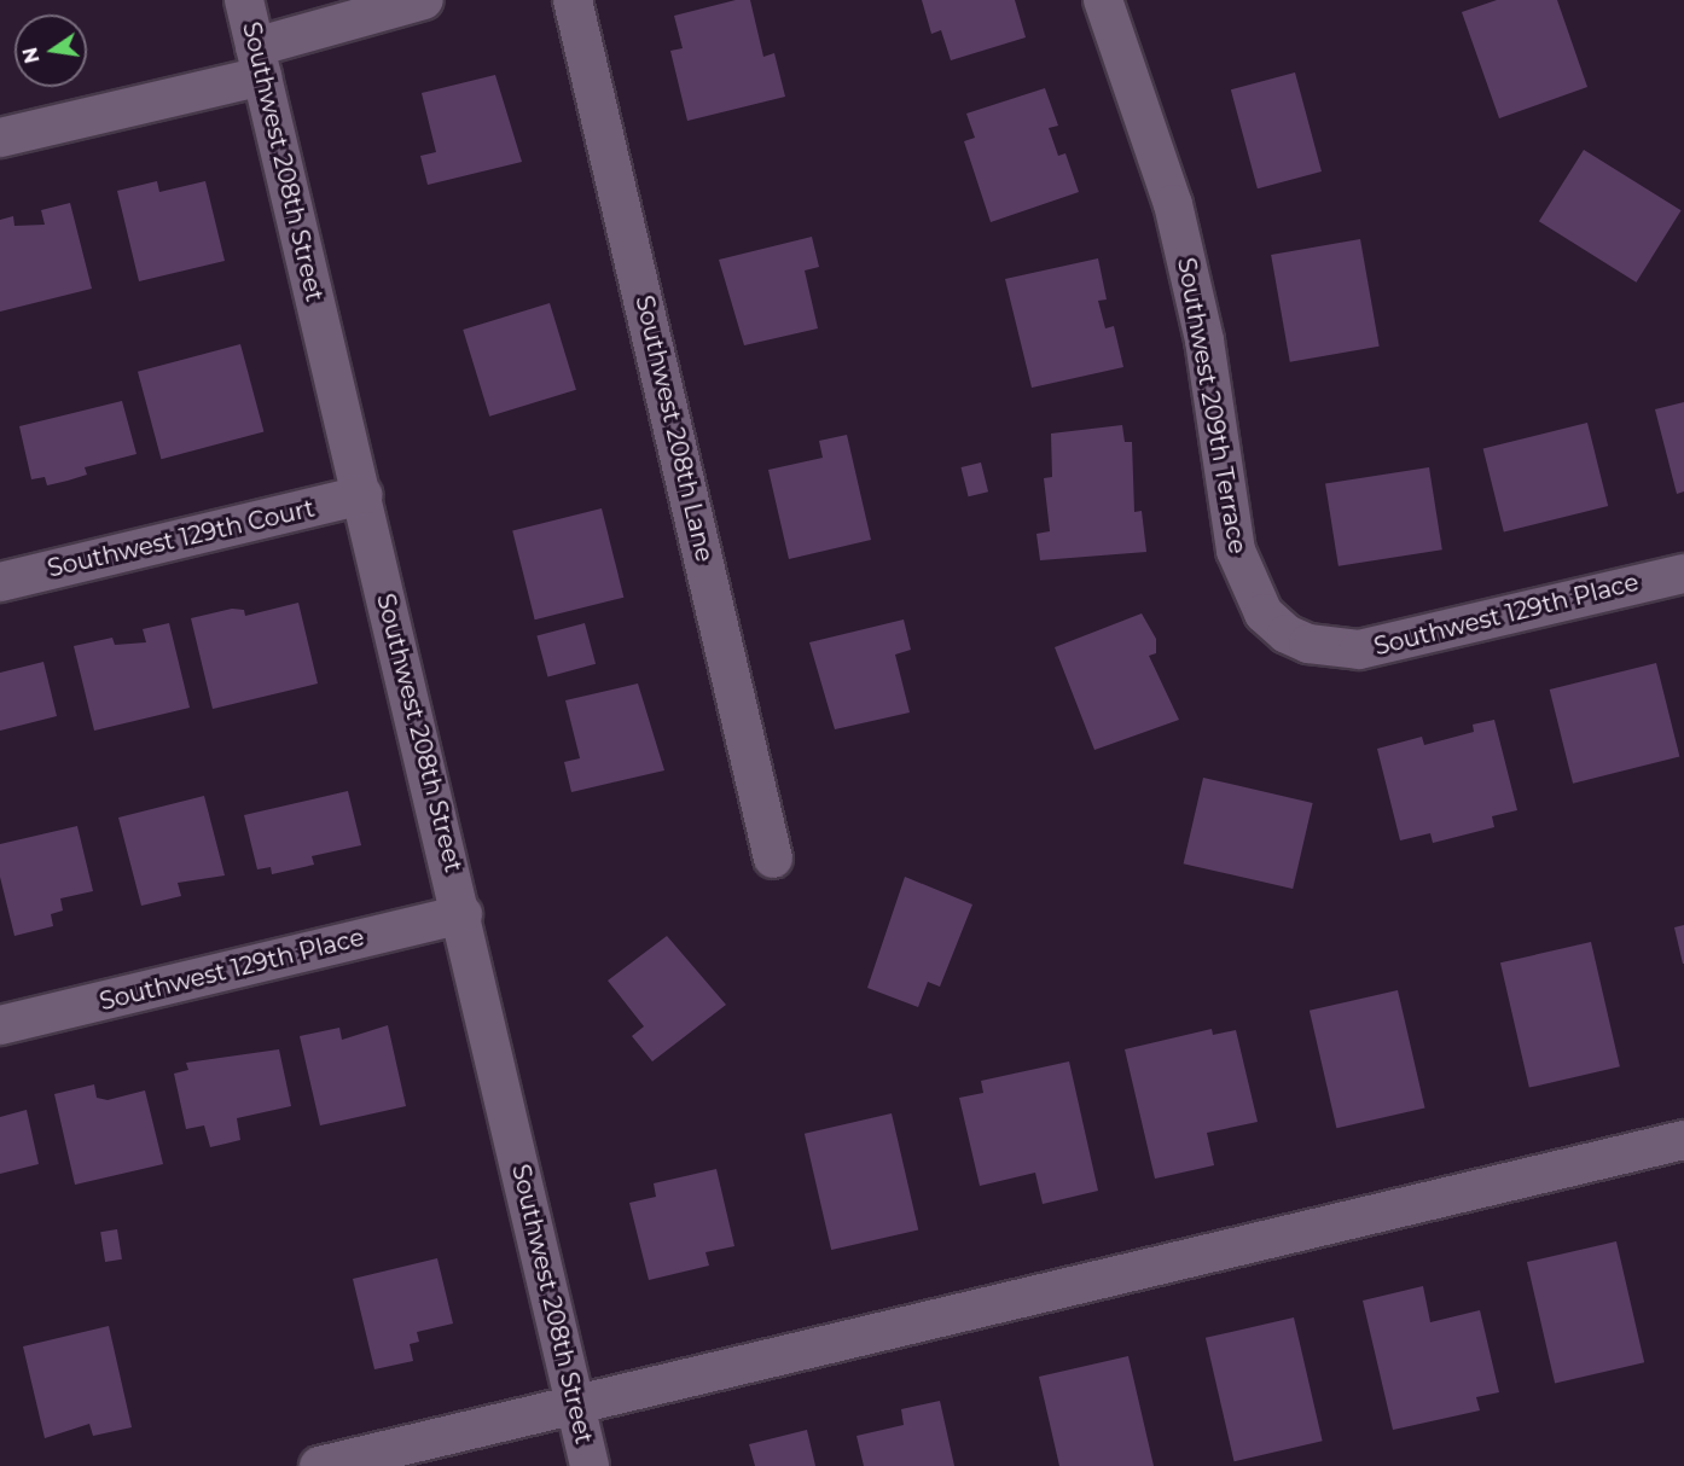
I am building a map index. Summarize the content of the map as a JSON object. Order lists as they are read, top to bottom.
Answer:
{
  "streets": {
    "street": [
      "Southwest 208th Street",
      "Southwest 209th Terrace",
      "Southwest 208th Lane",
      "Southwest 129th Court",
      "Southwest 129th Place"
    ]
  },
  "crossings": [
    ["Southwest 208th Street", "Southwest 129th Court"],
    ["Southwest 208th Street", "Southwest 129th Place"],
    ["Southwest 209th Terrace", "Southwest 129th Place"]
  ],
  "north": "left"
}
